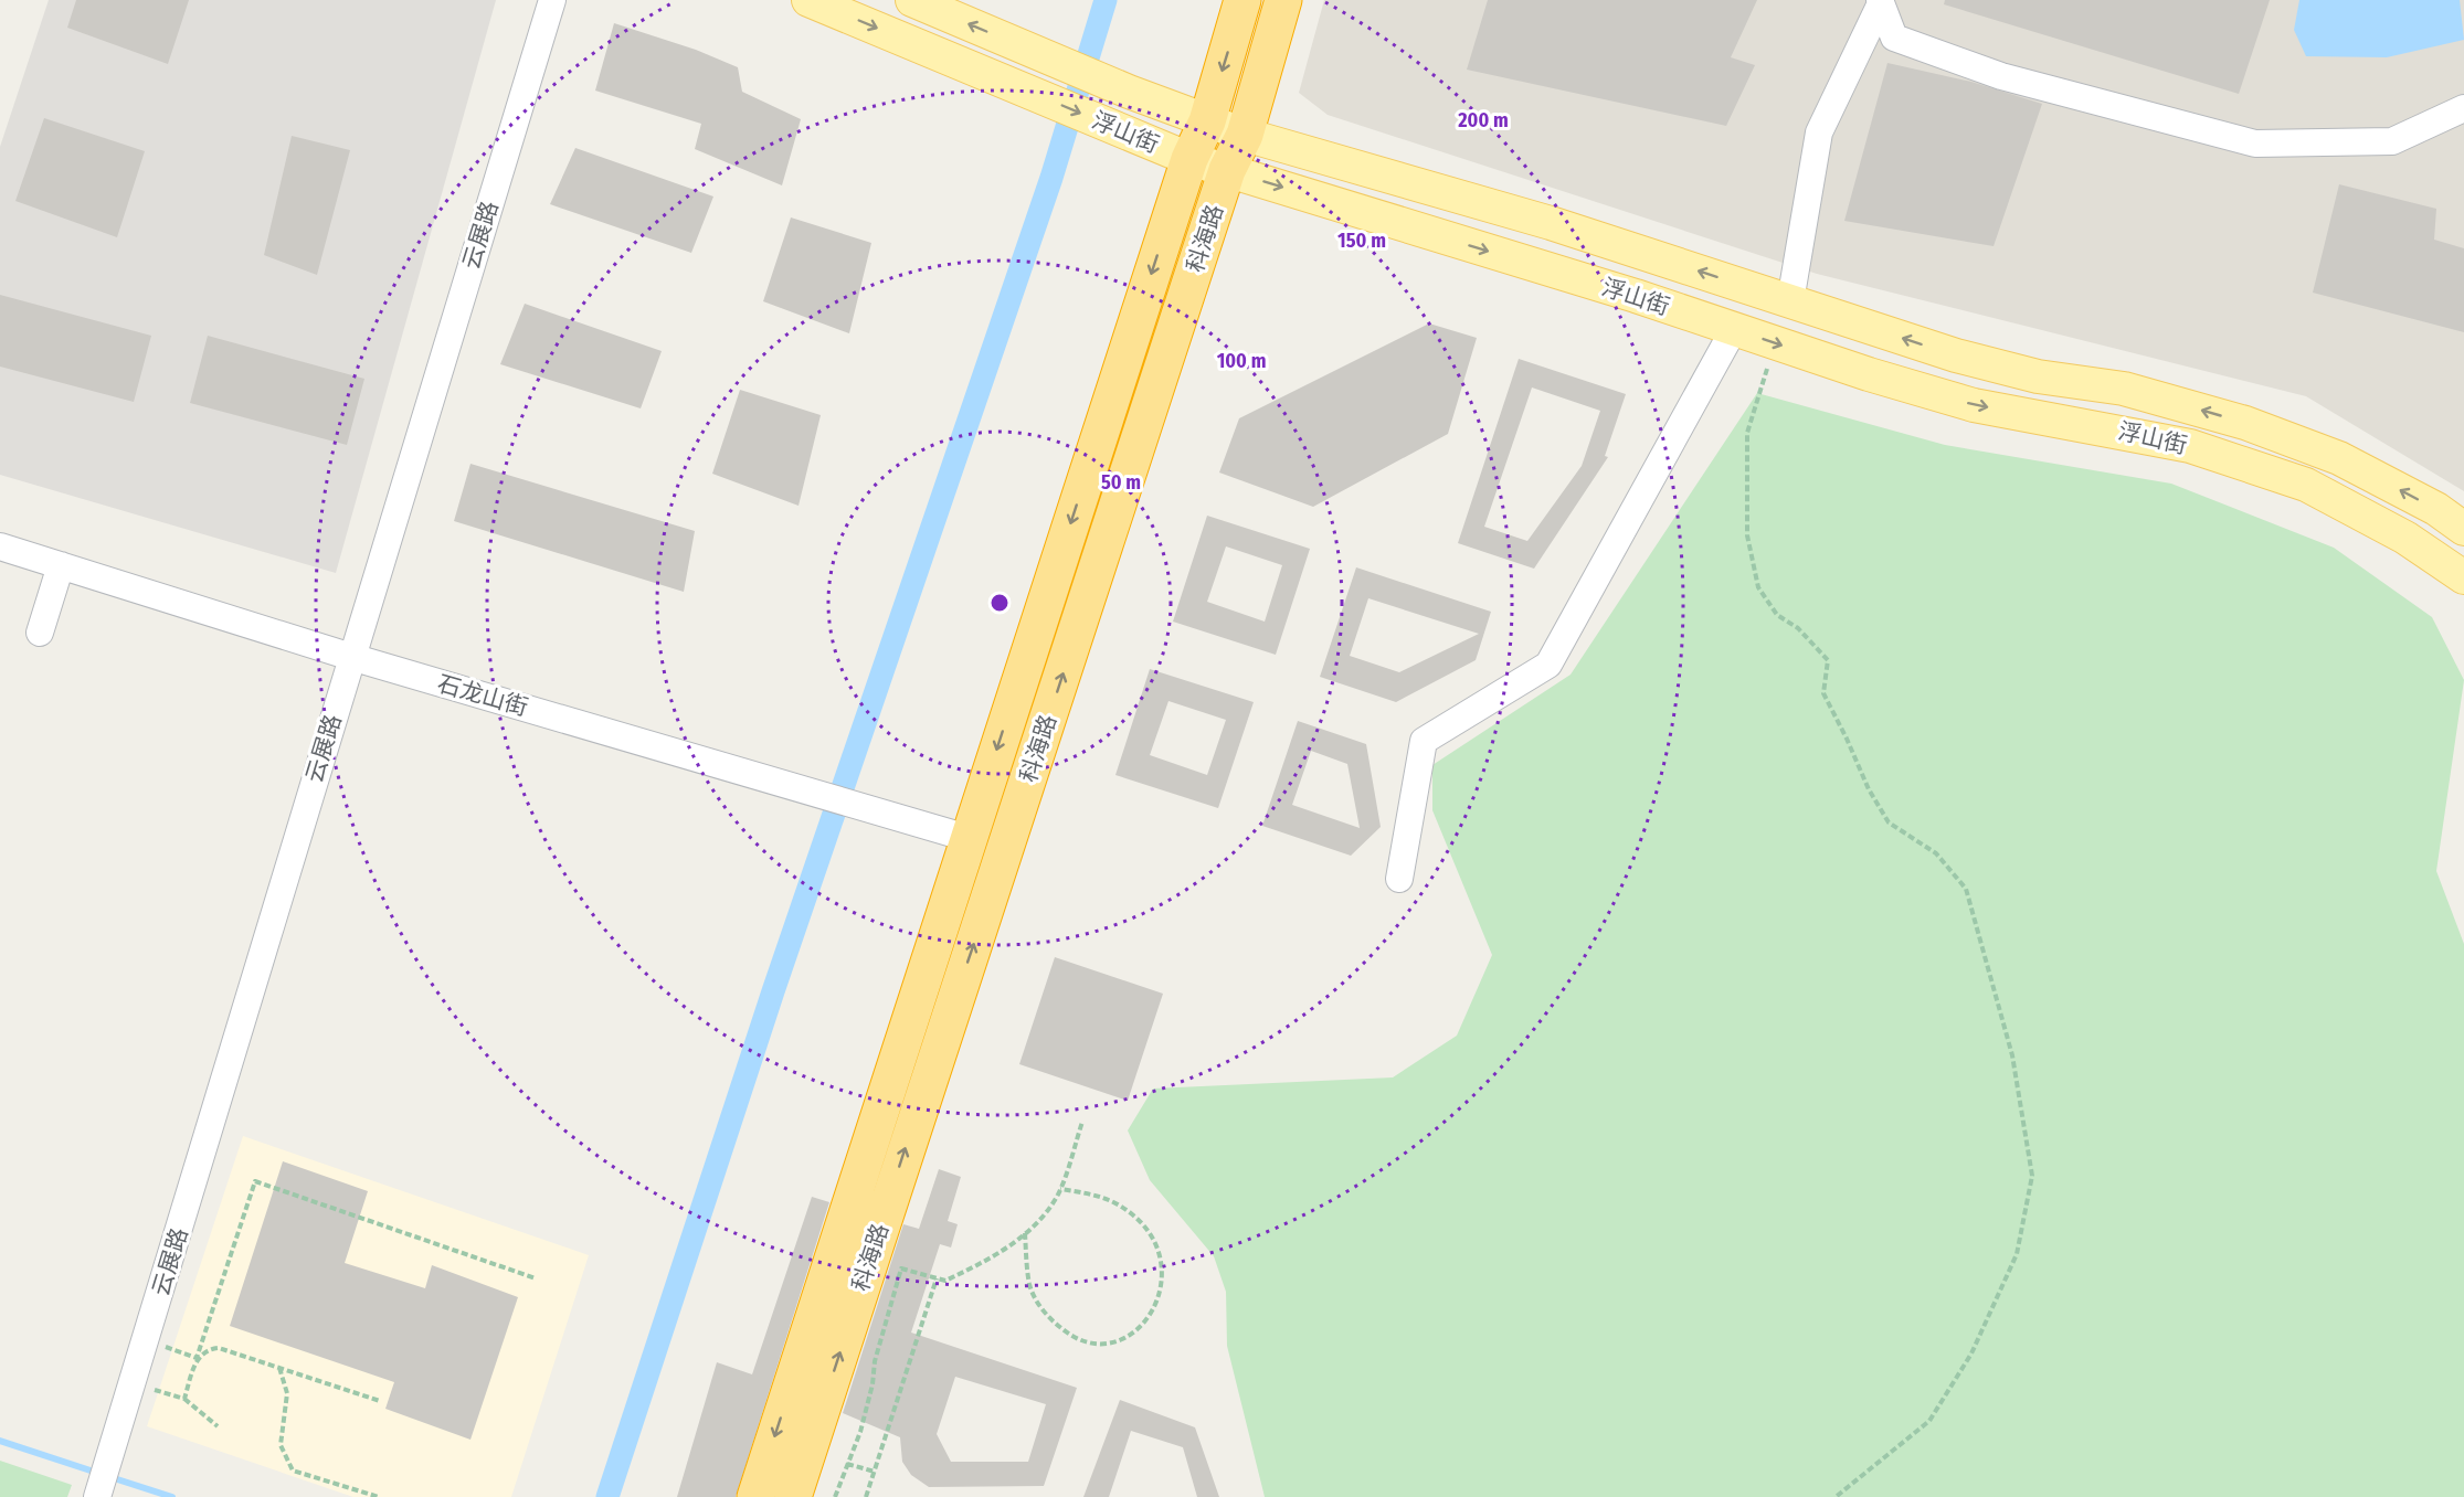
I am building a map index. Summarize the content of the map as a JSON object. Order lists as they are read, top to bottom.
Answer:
{
  "streets": {
    "highway": ["科海路"],
    "main road": ["浮山街"],
    "street": ["云展路", "石龙山街"]
  },
  "crossings": [
    ["浮山街", "科海路"],
    ["云展路", "石龙山街"],
    ["科海路", "石龙山街"]
  ],
  "rings": [
    "200 m",
    "150 m",
    "100 m",
    "50 m"
  ]
}
